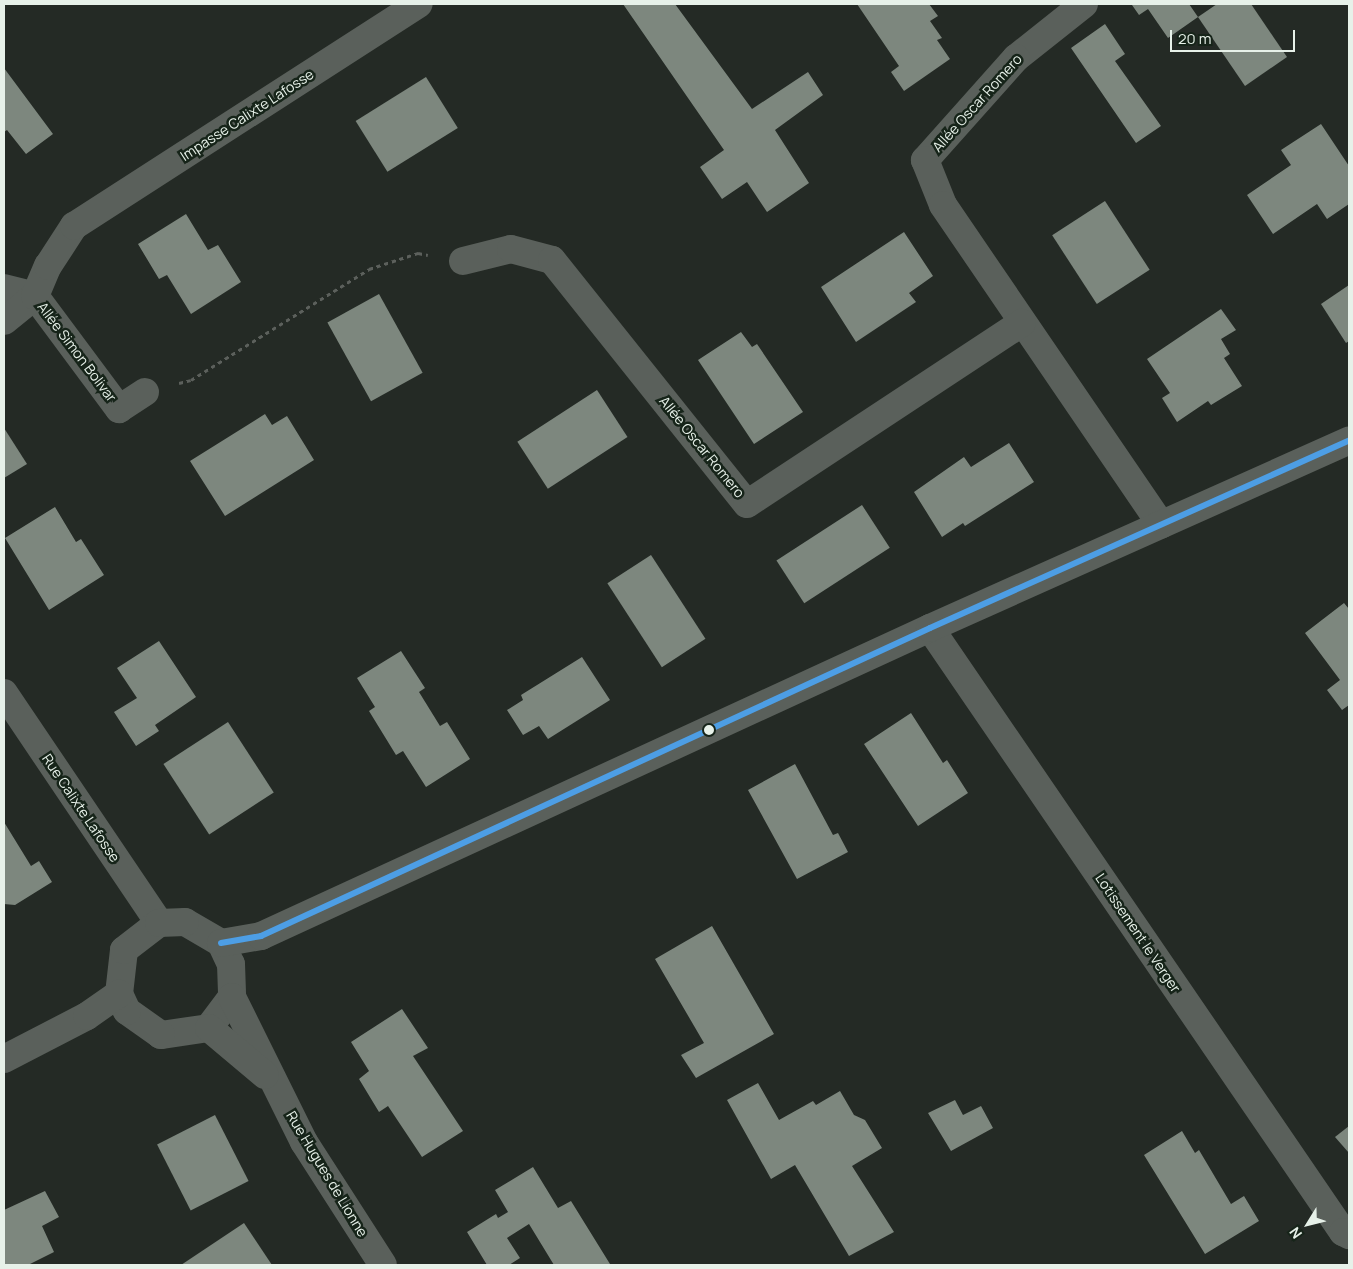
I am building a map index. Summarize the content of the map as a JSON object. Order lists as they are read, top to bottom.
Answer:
{
  "streets": {
    "street": [
      "Allée Oscar Romero",
      "Impasse Calixte Lafosse",
      "Allée Simon Bolivar",
      "Rue Calixte Lafosse",
      "Lotissement le Verger",
      "Rue Hugues de Lionne"
    ]
  },
  "crossings": [
    ["Impasse Calixte Lafosse", "Allée Simon Bolivar"],
    ["Rue Calixte Lafosse", "Rue Hugues de Lionne"]
  ],
  "scale_bar": "20 m",
  "north": "bottom left"
}
